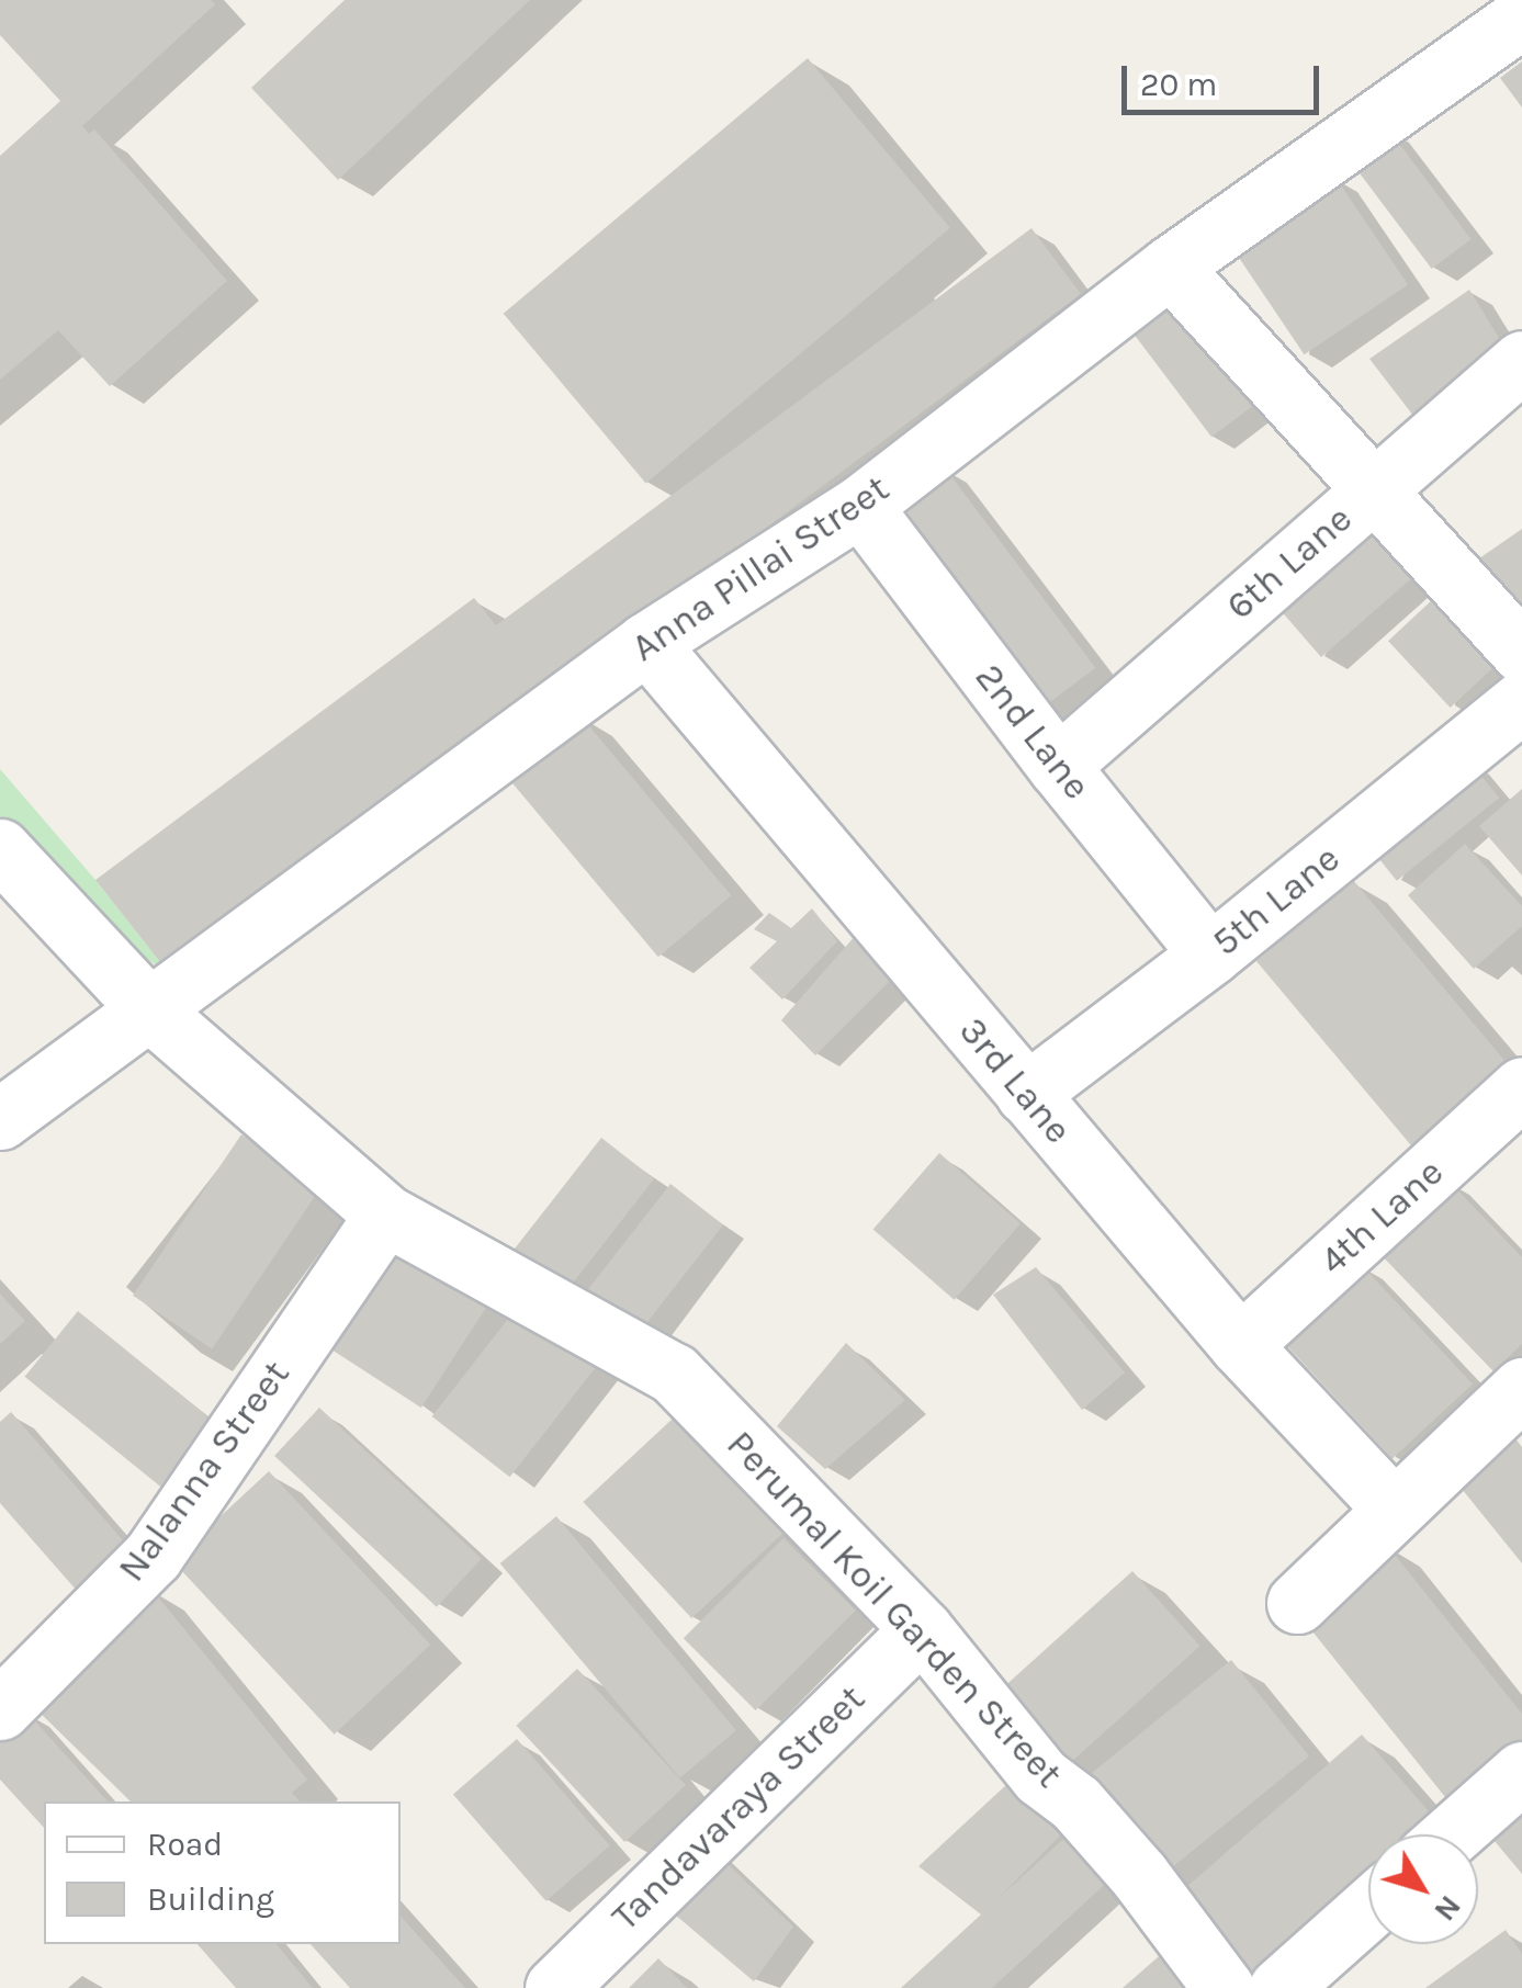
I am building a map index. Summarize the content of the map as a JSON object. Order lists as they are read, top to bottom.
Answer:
{
  "streets": {
    "street": [
      "6th Lane",
      "Anna Pillai Street",
      "2nd Lane",
      "5th Lane",
      "3rd Lane",
      "4th Lane",
      "Nalanna Street",
      "Perumal Koil Garden Street",
      "Tandavaraya Street"
    ]
  },
  "crossings": [
    ["6th Lane", "2nd Lane"],
    ["Anna Pillai Street", "2nd Lane"],
    ["Anna Pillai Street", "3rd Lane"],
    ["Anna Pillai Street", "Perumal Koil Garden Street"],
    ["2nd Lane", "5th Lane"],
    ["5th Lane", "3rd Lane"],
    ["3rd Lane", "4th Lane"],
    ["Nalanna Street", "Perumal Koil Garden Street"],
    ["Perumal Koil Garden Street", "Tandavaraya Street"]
  ],
  "legend": ["Road", "Building"],
  "scale_bar": "20 m",
  "north": "bottom right"
}
